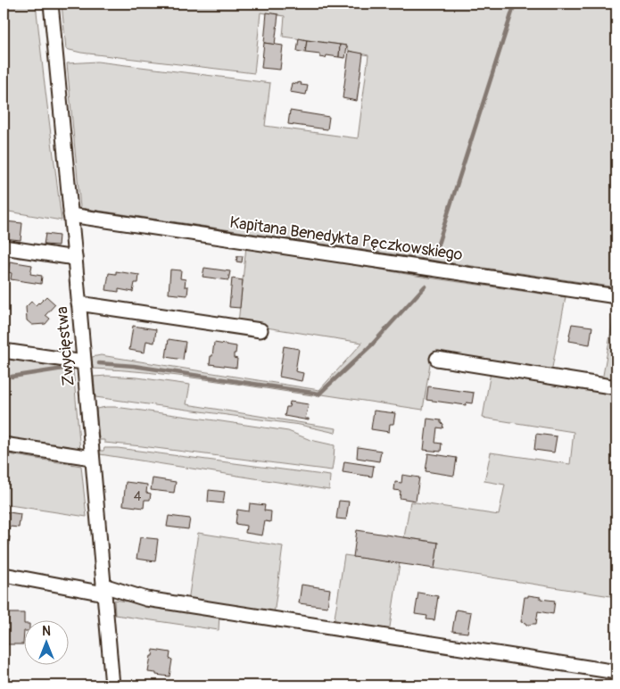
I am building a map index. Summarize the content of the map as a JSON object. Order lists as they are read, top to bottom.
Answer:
{
  "streets": {
    "street": ["Kapitana Benedykta Pęczkowskiego", "Zwycięstwa"]
  },
  "crossings": [
    ["Kapitana Benedykta Pęczkowskiego", "Zwycięstwa"]
  ],
  "house_numbers": ["4"],
  "north": "top"
}
